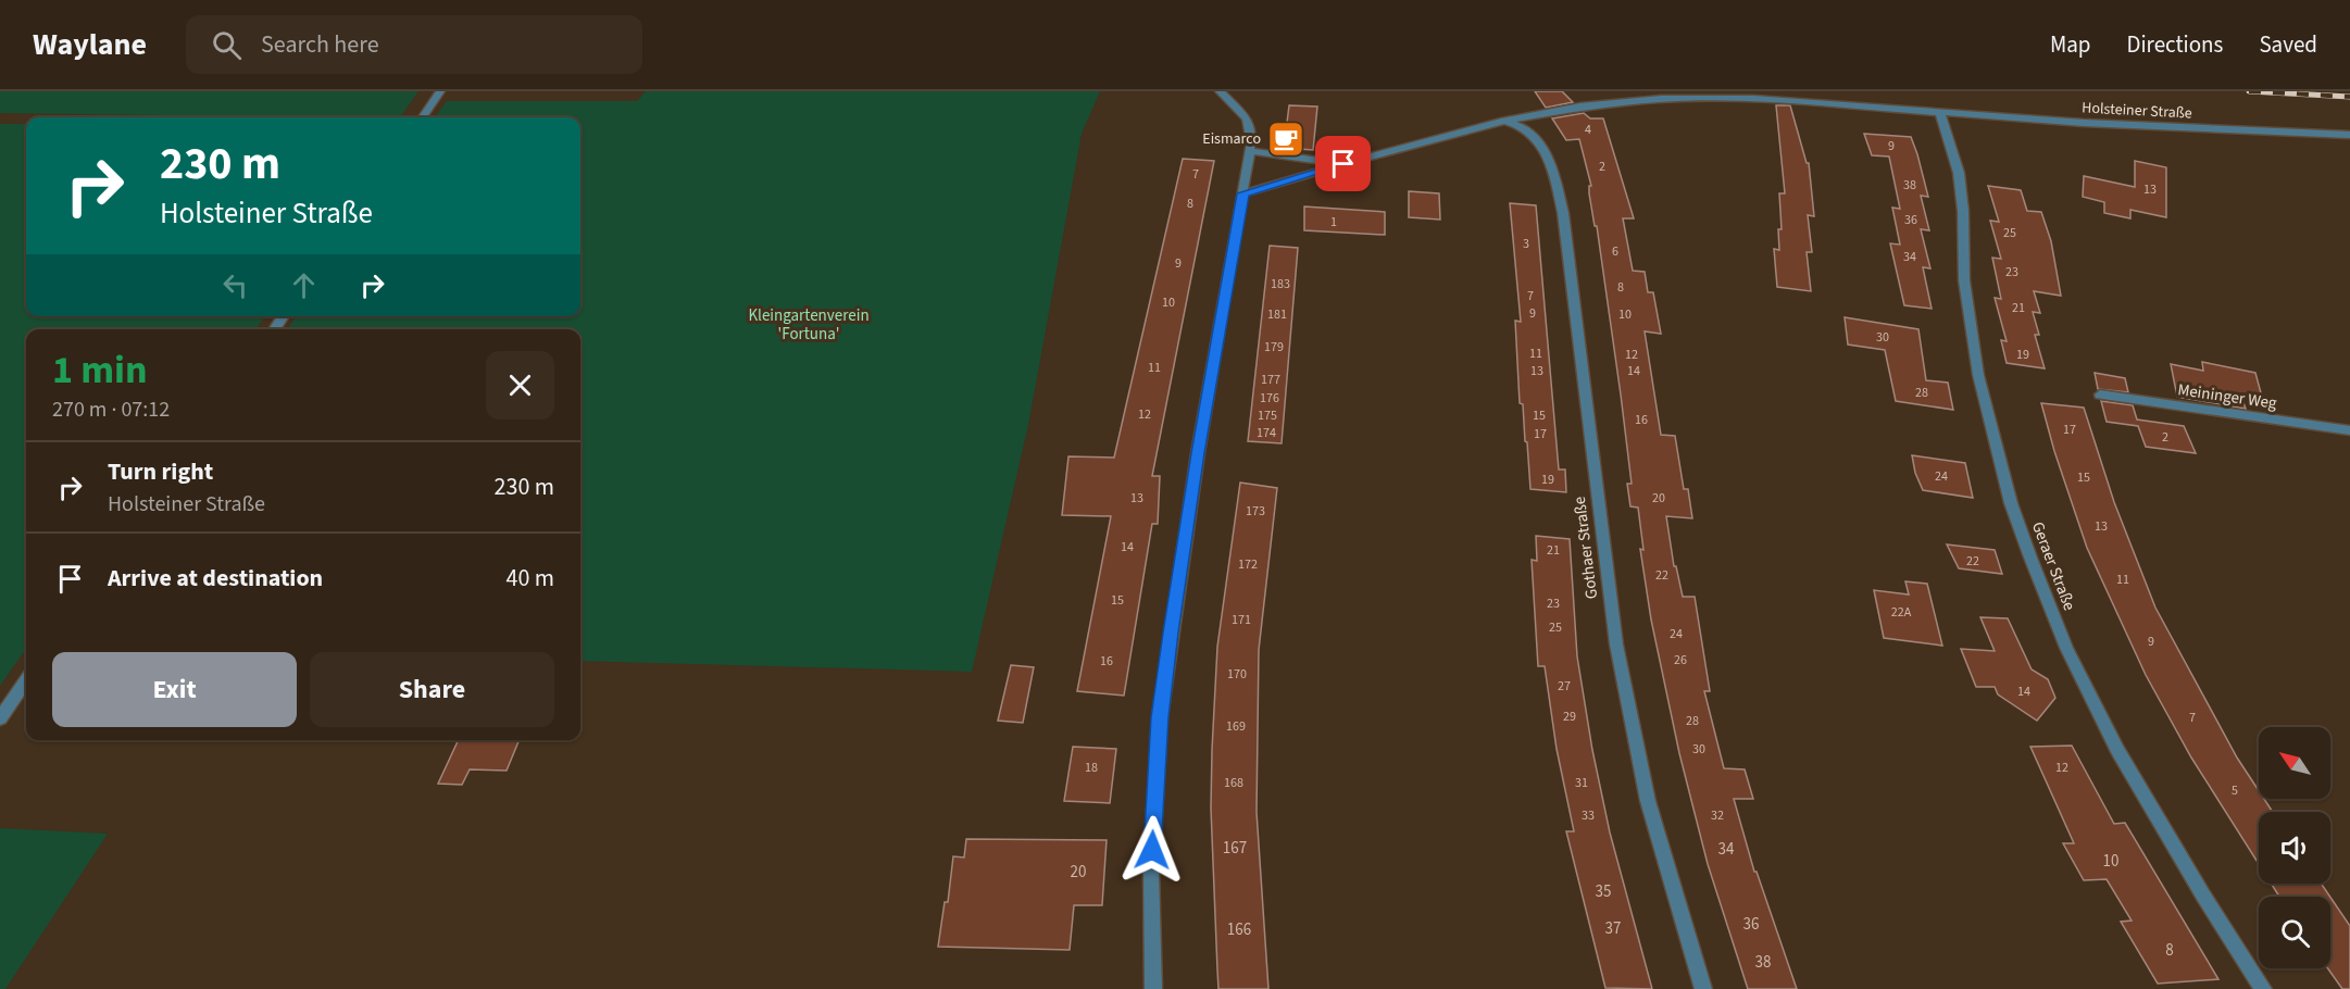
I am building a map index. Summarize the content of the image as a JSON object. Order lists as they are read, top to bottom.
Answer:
{
  "streets": {
    "street": [
      "Holsteiner Straße",
      "Meininger Weg",
      "Gothaer Straße",
      "Geraer Straße"
    ]
  },
  "crossings": [
    ["Holsteiner Straße", "Gothaer Straße"],
    ["Holsteiner Straße", "Geraer Straße"]
  ],
  "parks": ["Kleingartenverein 'Fortuna'"],
  "places": {
    "cafe": ["Eismarco"]
  },
  "house_numbers": [
    "4",
    "9",
    "2",
    "7",
    "38",
    "13",
    "8",
    "36",
    "1",
    "25",
    "3",
    "6",
    "34",
    "9",
    "23",
    "183",
    "8",
    "7",
    "10",
    "21",
    "9",
    "181",
    "10",
    "30",
    "179",
    "11",
    "12",
    "19",
    "11",
    "13",
    "14",
    "177",
    "28",
    "176",
    "12",
    "175",
    "15",
    "16",
    "17",
    "174",
    "17",
    "2",
    "24",
    "15",
    "19",
    "13",
    "20",
    "173",
    "13",
    "14",
    "21",
    "22",
    "172",
    "22",
    "11",
    "15",
    "23",
    "22A",
    "171",
    "25",
    "24",
    "9",
    "26",
    "16",
    "170",
    "27",
    "14",
    "29",
    "7",
    "28",
    "169",
    "30",
    "18",
    "12",
    "168",
    "31",
    "5",
    "33",
    "32",
    "167",
    "34",
    "10",
    "20",
    "35",
    "36",
    "37",
    "166",
    "8",
    "38"
  ],
  "north": "top left",
  "page": {
    "header": "Waylane",
    "search": "Search here",
    "nav": ["Map", "Directions", "Saved"],
    "turn": ["230 m", "Holsteiner Straße"],
    "heading": ["1 min", "270 m · 07:12"],
    "list": [
      {
        "name": "Turn right",
        "note": "Holsteiner Straße",
        "value": "230 m"
      },
      {
        "name": "Arrive at destination",
        "value": "40 m"
      }
    ],
    "buttons": ["Exit", "Share"]
  }
}
